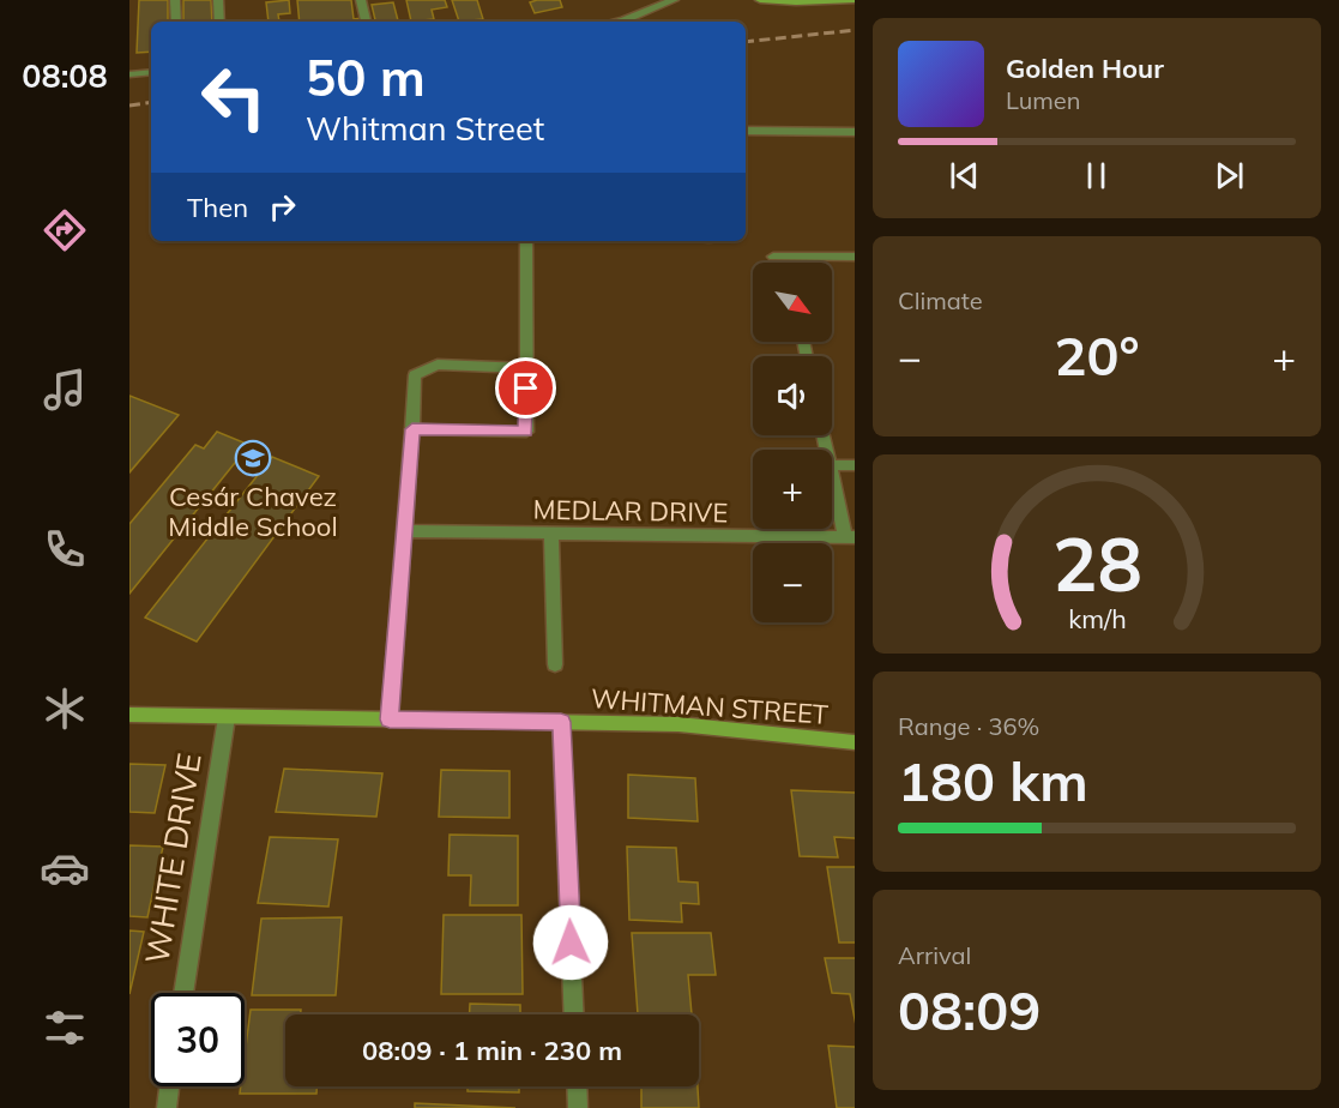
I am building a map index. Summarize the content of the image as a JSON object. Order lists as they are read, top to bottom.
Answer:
{
  "streets": {
    "street": ["MEDLAR DRIVE", "WHITMAN STREET", "WHITE DRIVE"]
  },
  "crossings": [
    ["WHITMAN STREET", "WHITE DRIVE"]
  ],
  "places": {
    "school or university": ["Cesár Chavez Middle School"]
  },
  "north": "bottom right",
  "page": {
    "tabs": "08:08",
    "turn": ["50 m", "Whitman Street"],
    "song": ["Golden Hour", "Lumen"],
    "then": "Then",
    "tile": [
      "Climate",
      ["Range · 36%", "180 km"],
      ["Arrival", "08:09"]
    ],
    "map_buttons": ["+", "−"],
    "heat": ["−", "20°", "+"],
    "limit": "30",
    "trip": "08:09 · 1 min · 230 m",
    "gauge": ["28", "km/h"]
  }
}
